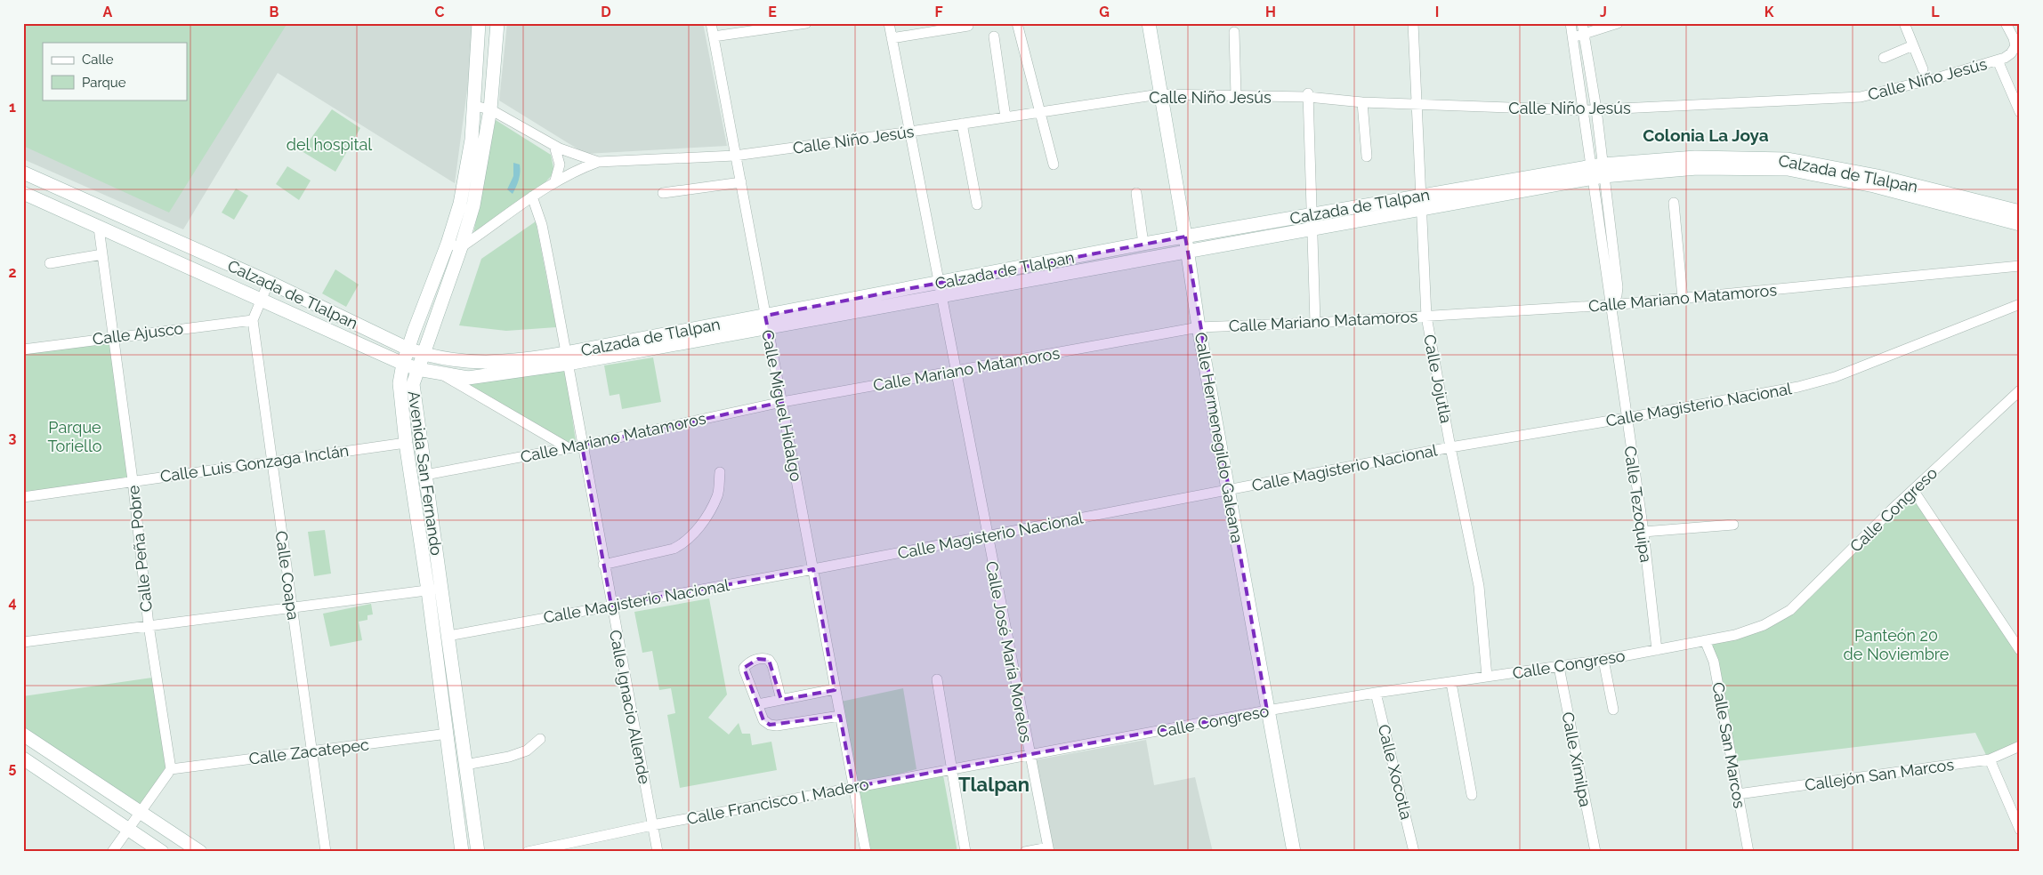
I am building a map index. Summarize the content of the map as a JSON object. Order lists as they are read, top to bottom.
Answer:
{
  "streets": {
    "main road": ["Calzada de Tlalpan", "Calle Hermenegildo Galeana", "Avenida San Fernando"],
    "street": [
      "Calle Niño Jesús",
      "Calle Mariano Matamoros",
      "Calle Ajusco",
      "Calle Jojutla",
      "Calle Magisterio Nacional",
      "Calle Miguel Hidalgo",
      "Calle Luis Gonzaga Inclán",
      "Calle Tezoquipa",
      "Calle Congreso",
      "Calle Peña Pobre",
      "Calle Coapa",
      "Calle José María Morelos",
      "Calle Ignacio Allende",
      "Calle San Marcos",
      "Calle Zacatepec",
      "Calle Ximilpa",
      "Calle Xocotla",
      "Callejón San Marcos",
      "Calle Francisco I. Madero"
    ]
  },
  "crossings": [
    ["Calle Niño Jesús", "Calle Jojutla"],
    ["Calle Niño Jesús", "Calle Miguel Hidalgo"],
    ["Calle Niño Jesús", "Calle Hermenegildo Galeana"],
    ["Calle Niño Jesús", "Avenida San Fernando"],
    ["Calle Niño Jesús", "Calle Tezoquipa"],
    ["Calle Niño Jesús", "Calle José María Morelos"],
    ["Calle Niño Jesús", "Calle Ignacio Allende"],
    ["Calzada de Tlalpan", "Calle Jojutla"],
    ["Calzada de Tlalpan", "Calle Miguel Hidalgo"],
    ["Calzada de Tlalpan", "Calle Hermenegildo Galeana"],
    ["Calzada de Tlalpan", "Avenida San Fernando"],
    ["Calzada de Tlalpan", "Calle Tezoquipa"],
    ["Calzada de Tlalpan", "Calle Peña Pobre"],
    ["Calzada de Tlalpan", "Calle José María Morelos"],
    ["Calzada de Tlalpan", "Calle Ignacio Allende"],
    ["Calle Mariano Matamoros", "Calle Jojutla"],
    ["Calle Mariano Matamoros", "Calle Miguel Hidalgo"],
    ["Calle Mariano Matamoros", "Calle Hermenegildo Galeana"],
    ["Calle Mariano Matamoros", "Avenida San Fernando"],
    ["Calle Mariano Matamoros", "Calle Tezoquipa"],
    ["Calle Mariano Matamoros", "Calle José María Morelos"],
    ["Calle Mariano Matamoros", "Calle Ignacio Allende"],
    ["Calle Ajusco", "Calle Peña Pobre"],
    ["Calle Ajusco", "Calle Coapa"],
    ["Calle Jojutla", "Calle Magisterio Nacional"],
    ["Calle Jojutla", "Calle Congreso"],
    ["Calle Magisterio Nacional", "Calle Miguel Hidalgo"],
    ["Calle Magisterio Nacional", "Calle Hermenegildo Galeana"],
    ["Calle Magisterio Nacional", "Avenida San Fernando"],
    ["Calle Magisterio Nacional", "Calle Tezoquipa"],
    ["Calle Magisterio Nacional", "Calle José María Morelos"],
    ["Calle Magisterio Nacional", "Calle Ignacio Allende"],
    ["Calle Miguel Hidalgo", "Calle Francisco I. Madero"],
    ["Calle Hermenegildo Galeana", "Calle Congreso"],
    ["Calle Luis Gonzaga Inclán", "Avenida San Fernando"],
    ["Calle Luis Gonzaga Inclán", "Calle Peña Pobre"],
    ["Calle Luis Gonzaga Inclán", "Calle Coapa"],
    ["Avenida San Fernando", "Calle Zacatepec"],
    ["Calle Tezoquipa", "Calle Congreso"],
    ["Calle Congreso", "Calle José María Morelos"],
    ["Calle Congreso", "Calle San Marcos"],
    ["Calle Congreso", "Calle Ximilpa"],
    ["Calle Congreso", "Calle Xocotla"],
    ["Calle Congreso", "Calle Francisco I. Madero"],
    ["Calle Peña Pobre", "Calle Zacatepec"],
    ["Calle Coapa", "Calle Zacatepec"],
    ["Calle José María Morelos", "Calle Francisco I. Madero"],
    ["Calle Ignacio Allende", "Calle Francisco I. Madero"],
    ["Calle San Marcos", "Callejón San Marcos"]
  ],
  "districts": ["Colonia La Joya", "Tlalpan"],
  "parks": ["del hospital", "Parque Toriello", "Panteón 20 de Noviembre"],
  "legend": ["Calle", "Parque"],
  "grid": {
    "columns": [
      "A",
      "B",
      "C",
      "D",
      "E",
      "F",
      "G",
      "H",
      "I",
      "J",
      "K",
      "L"
    ],
    "rows": [
      "1",
      "2",
      "3",
      "4",
      "5"
    ]
  }
}
